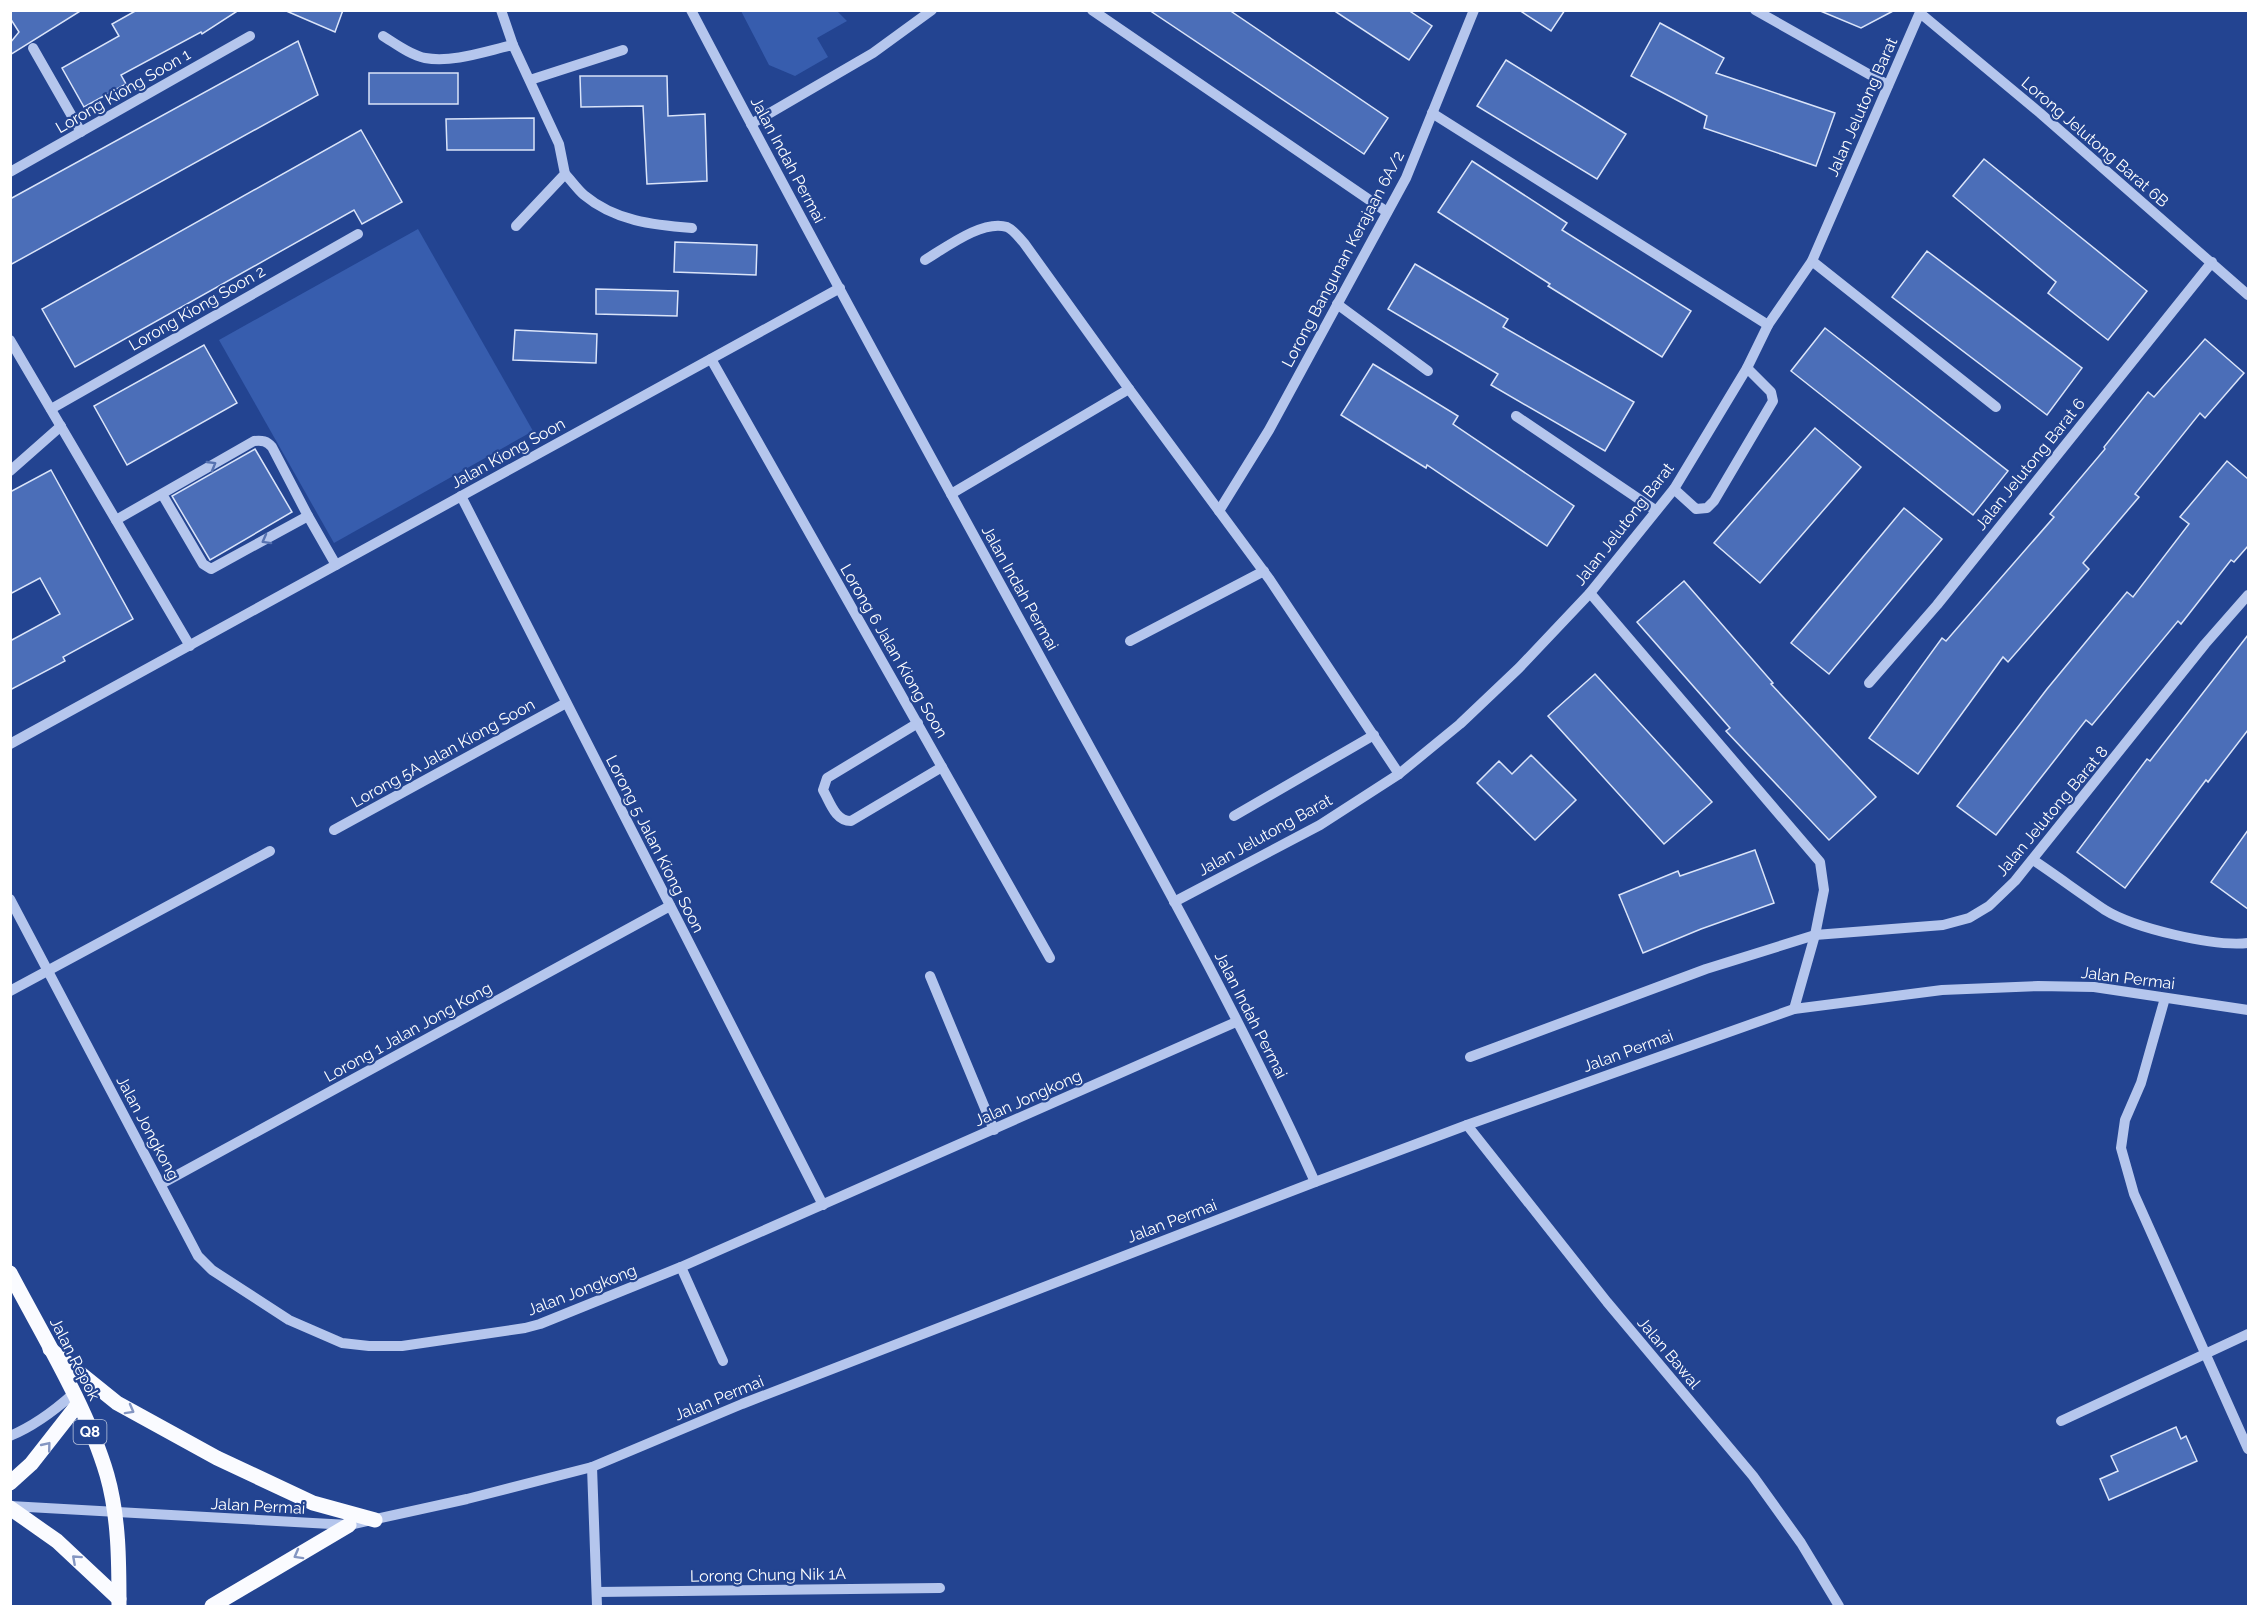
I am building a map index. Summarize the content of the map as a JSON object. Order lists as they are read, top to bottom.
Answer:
{
  "streets": {
    "main road": ["Jalan Repok", "Q8"],
    "street": [
      "Lorong Kiong Soon 1",
      "Jalan Jelutong Barat",
      "Lorong Jelutong Barat 6B",
      "Jalan Indah Permai",
      "Lorong Bangunan Kerajaan 6A/2",
      "Lorong Kiong Soon 2",
      "Jalan Kiong Soon",
      "Jalan Jelutong Barat 6",
      "Lorong 6 Jalan Kiong Soon",
      "Lorong 5A Jalan Kiong Soon",
      "Jalan Jelutong Barat 8",
      "Lorong 5 Jalan Kiong Soon",
      "Jalan Permai",
      "Lorong 1 Jalan Jong Kong",
      "Jalan Jongkong",
      "Jalan Bawal",
      "Lorong Chung Nik 1A"
    ]
  },
  "crossings": [
    ["Jalan Jelutong Barat", "Lorong Jelutong Barat 6B"],
    ["Jalan Jelutong Barat", "Jalan Indah Permai"],
    ["Lorong Jelutong Barat 6B", "Jalan Jelutong Barat 6"],
    ["Jalan Indah Permai", "Jalan Kiong Soon"],
    ["Jalan Indah Permai", "Jalan Permai"],
    ["Jalan Indah Permai", "Jalan Jongkong"],
    ["Jalan Kiong Soon", "Lorong 6 Jalan Kiong Soon"],
    ["Jalan Kiong Soon", "Lorong 5 Jalan Kiong Soon"],
    ["Lorong 5A Jalan Kiong Soon", "Lorong 5 Jalan Kiong Soon"],
    ["Lorong 5 Jalan Kiong Soon", "Lorong 1 Jalan Jong Kong"],
    ["Lorong 5 Jalan Kiong Soon", "Jalan Jongkong"],
    ["Jalan Permai", "Jalan Bawal"],
    ["Jalan Permai", "Jalan Repok"],
    ["Lorong 1 Jalan Jong Kong", "Jalan Jongkong"]
  ]
}
